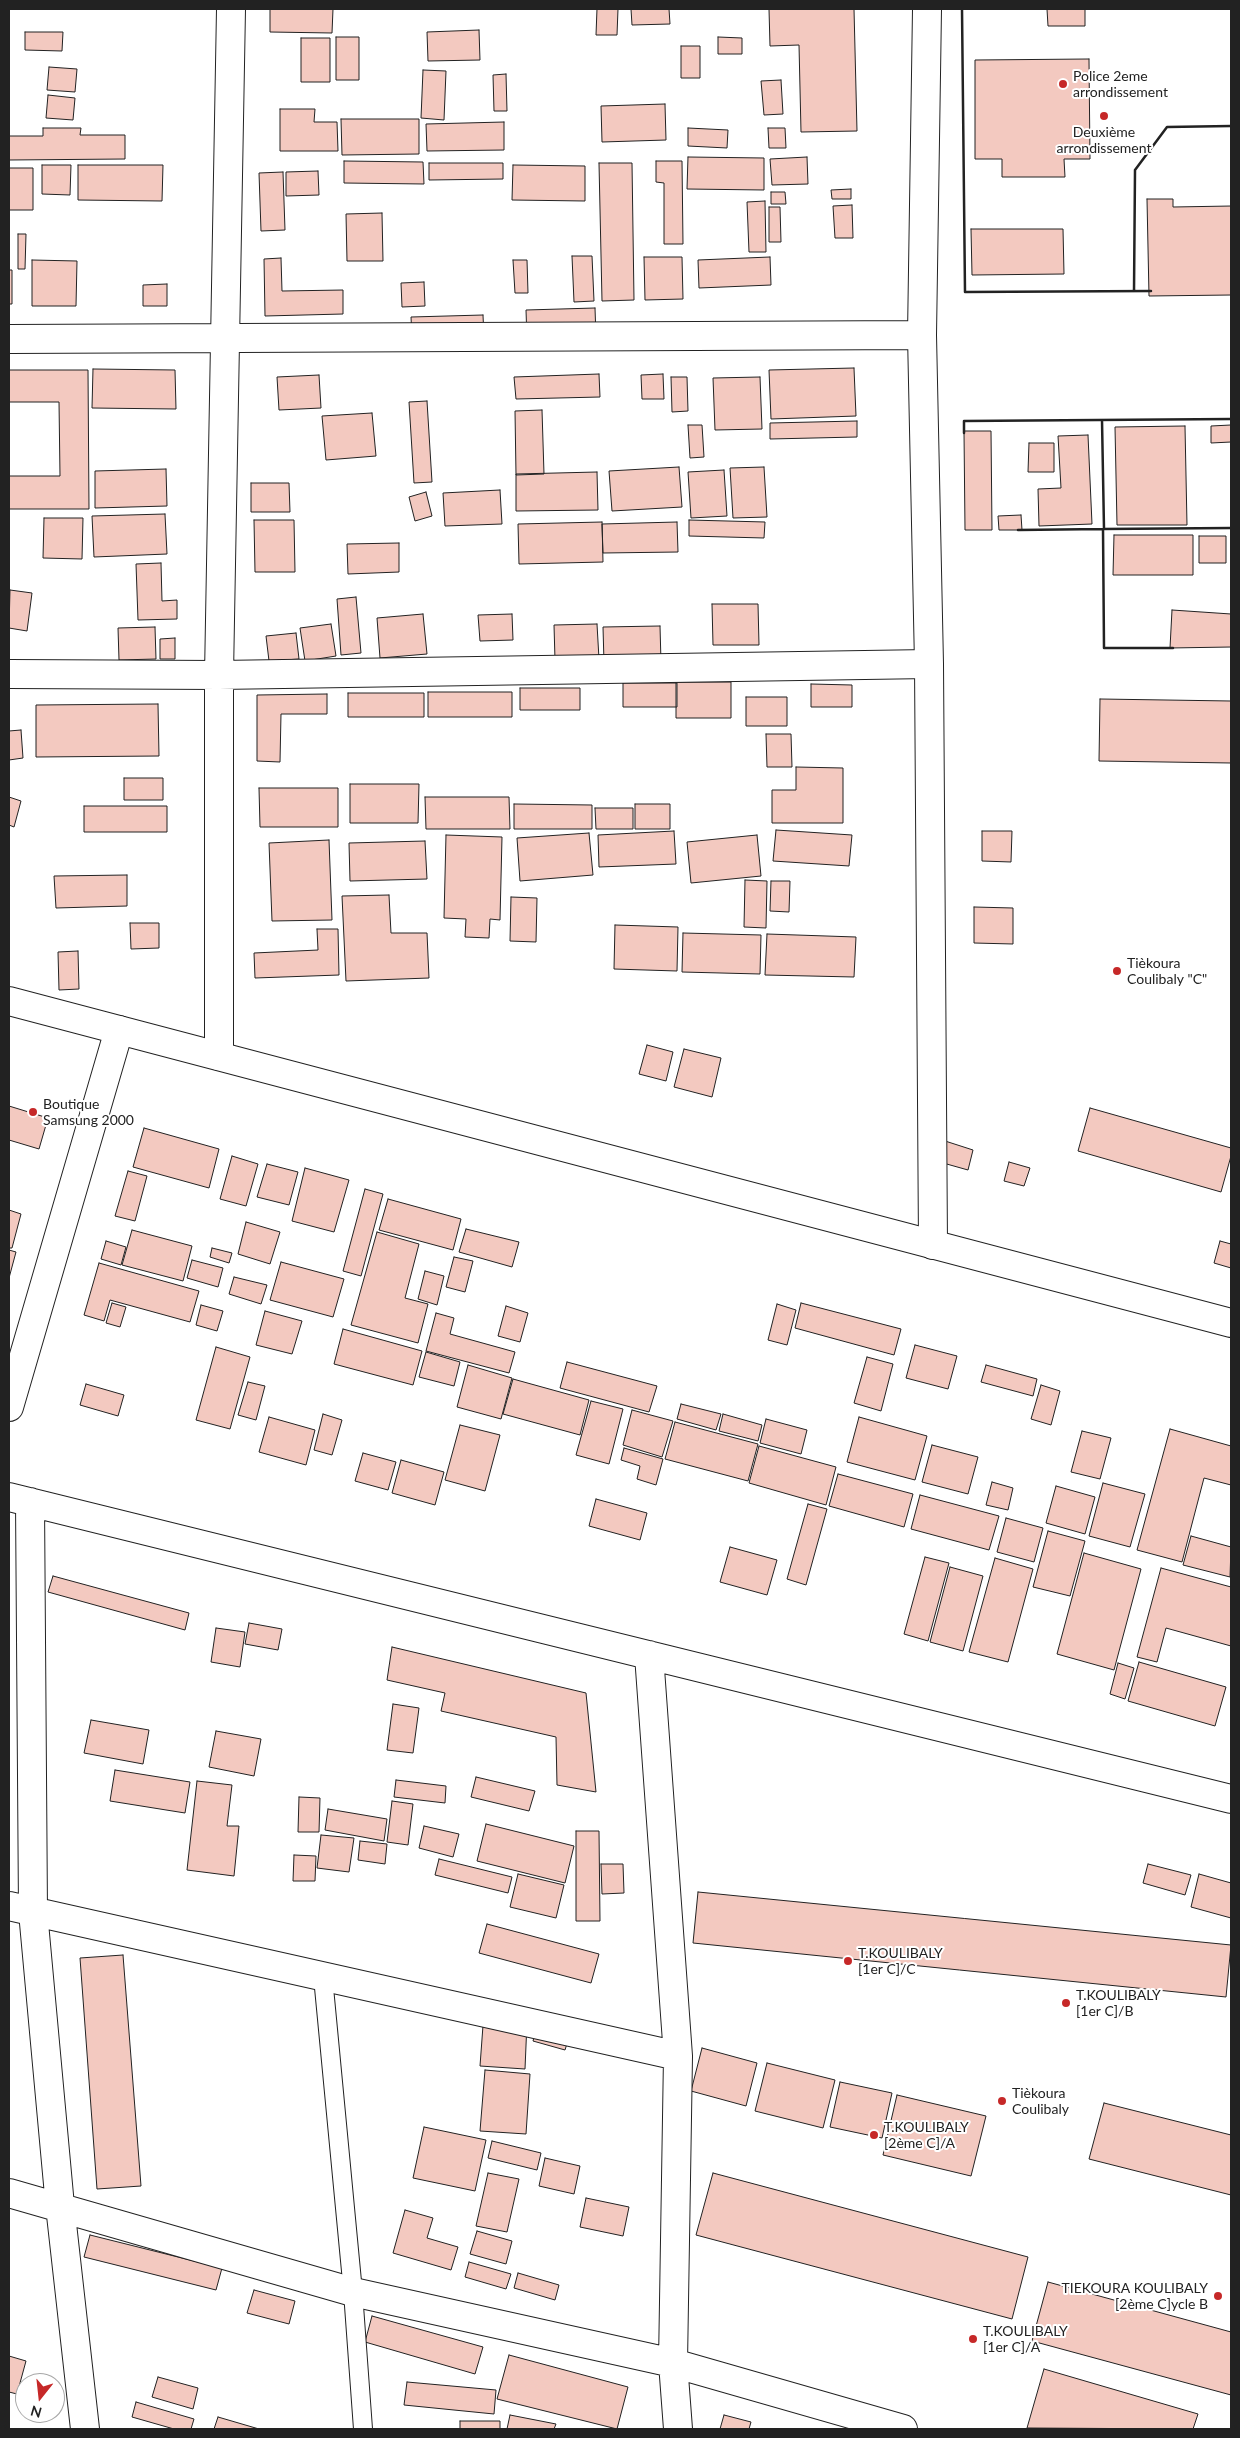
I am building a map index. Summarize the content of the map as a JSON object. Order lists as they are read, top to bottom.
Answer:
{
  "places": [
    "Police 2eme arrondissement",
    "Deuxième arrondissement",
    "Tièkoura Coulibaly \"C\"",
    "Boutique Samsung 2000",
    "T.KOULIBALY [1er C]/C",
    "T.KOULIBALY [1er C]/B",
    "Tièkoura Coulibaly",
    "T.KOULIBALY [2ème C]/A",
    "TIEKOURA KOULIBALY [2ème C]ycle B",
    "T.KOULIBALY [1er C]/A"
  ],
  "north": "bottom"
}
